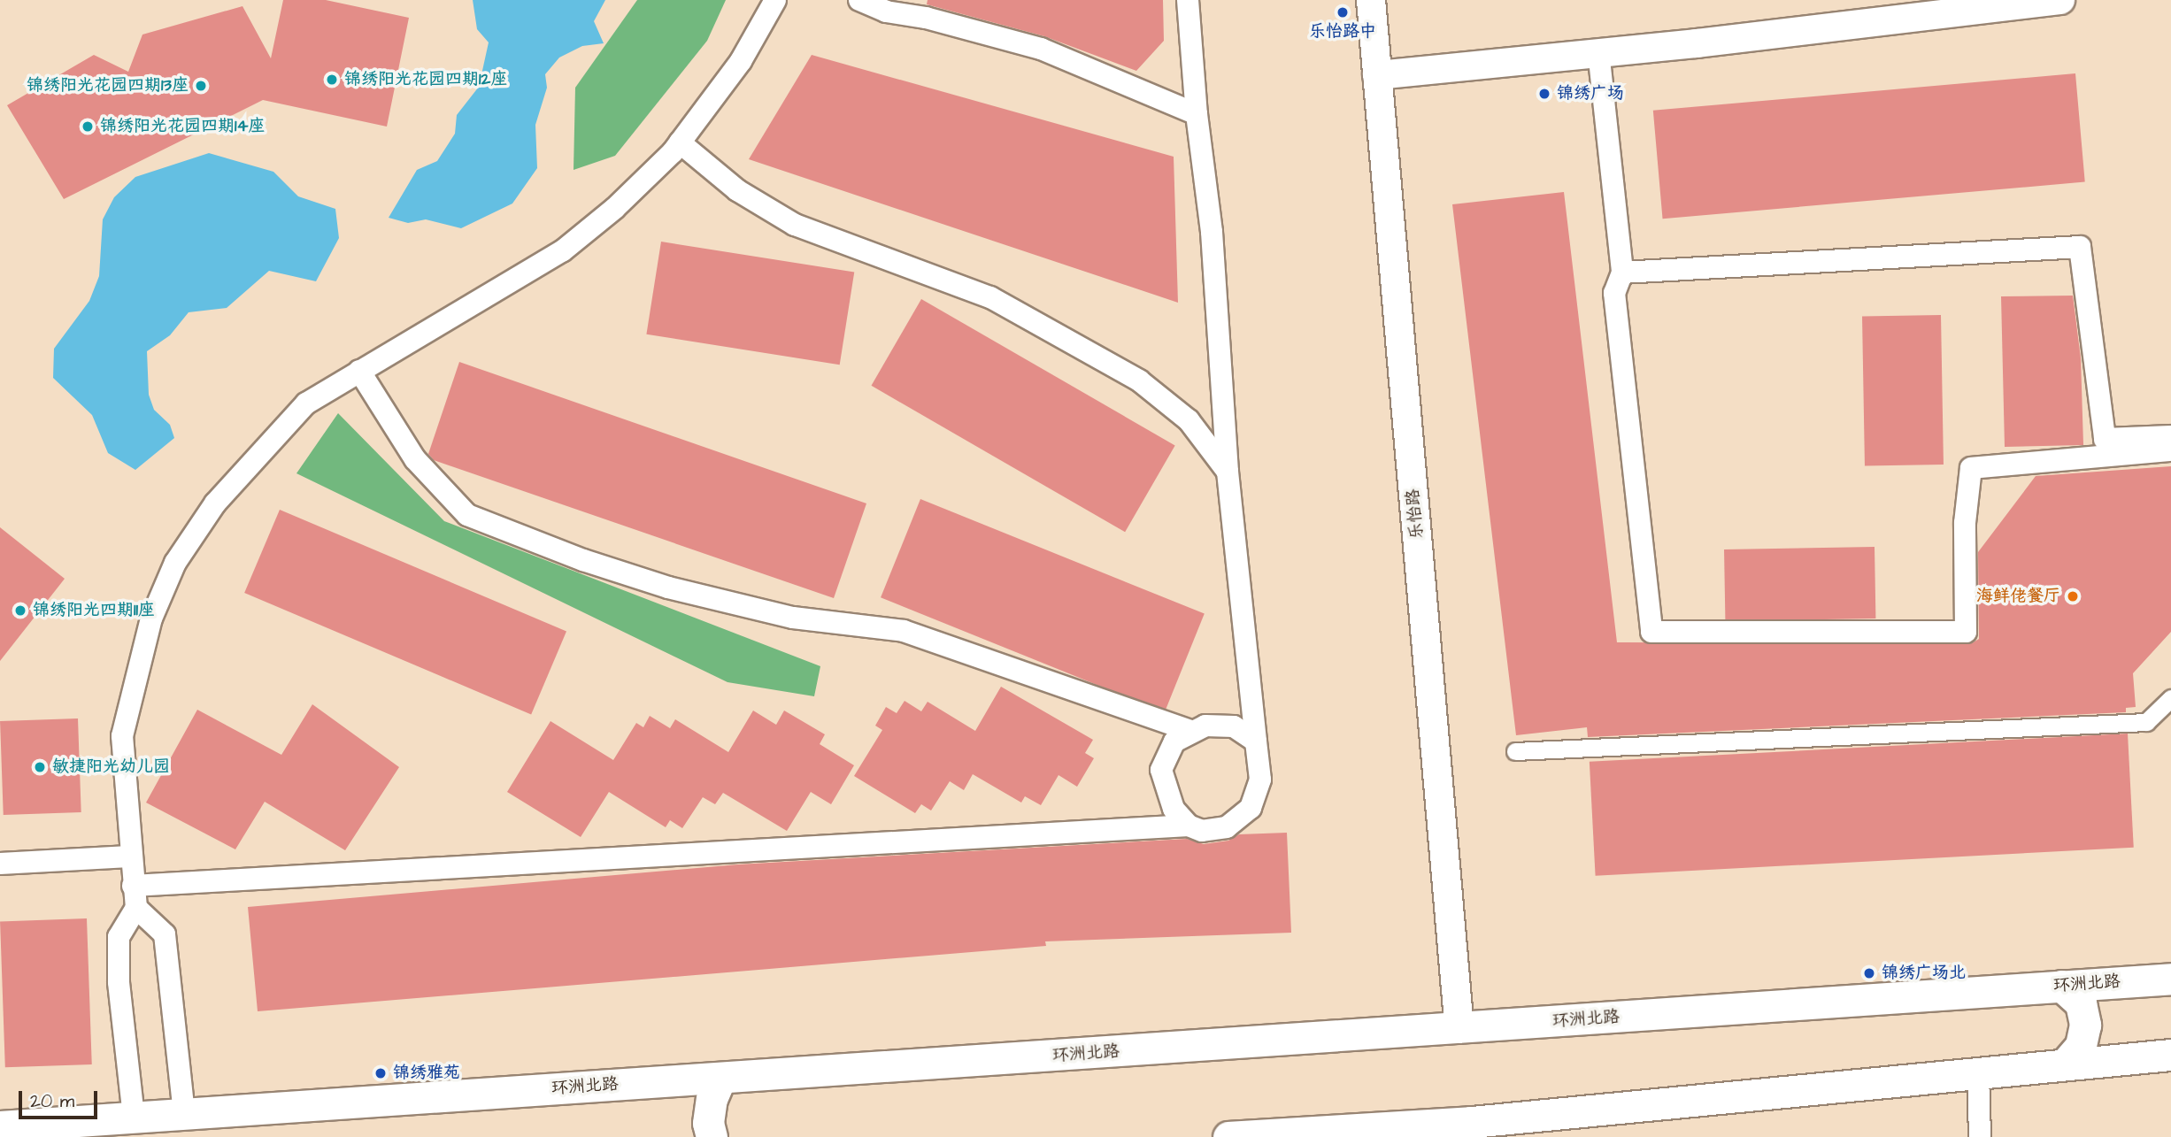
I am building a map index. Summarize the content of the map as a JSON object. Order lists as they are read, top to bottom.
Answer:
{
  "streets": {
    "main road": ["环洲北路"],
    "street": ["乐怡路"]
  },
  "crossings": [
    ["乐怡路", "环洲北路"]
  ],
  "places": [
    "乐怡路中",
    "锦绣阳光花园四期12座",
    "锦绣阳光花园四期13座",
    "锦绣广场",
    "锦绣阳光花园四期14座",
    "海鲜佬餐厅",
    "锦绣阳光四期11座",
    "敏捷阳光幼儿园",
    "锦绣广场北",
    "锦绣雅苑"
  ],
  "scale_bar": "20 m"
}
